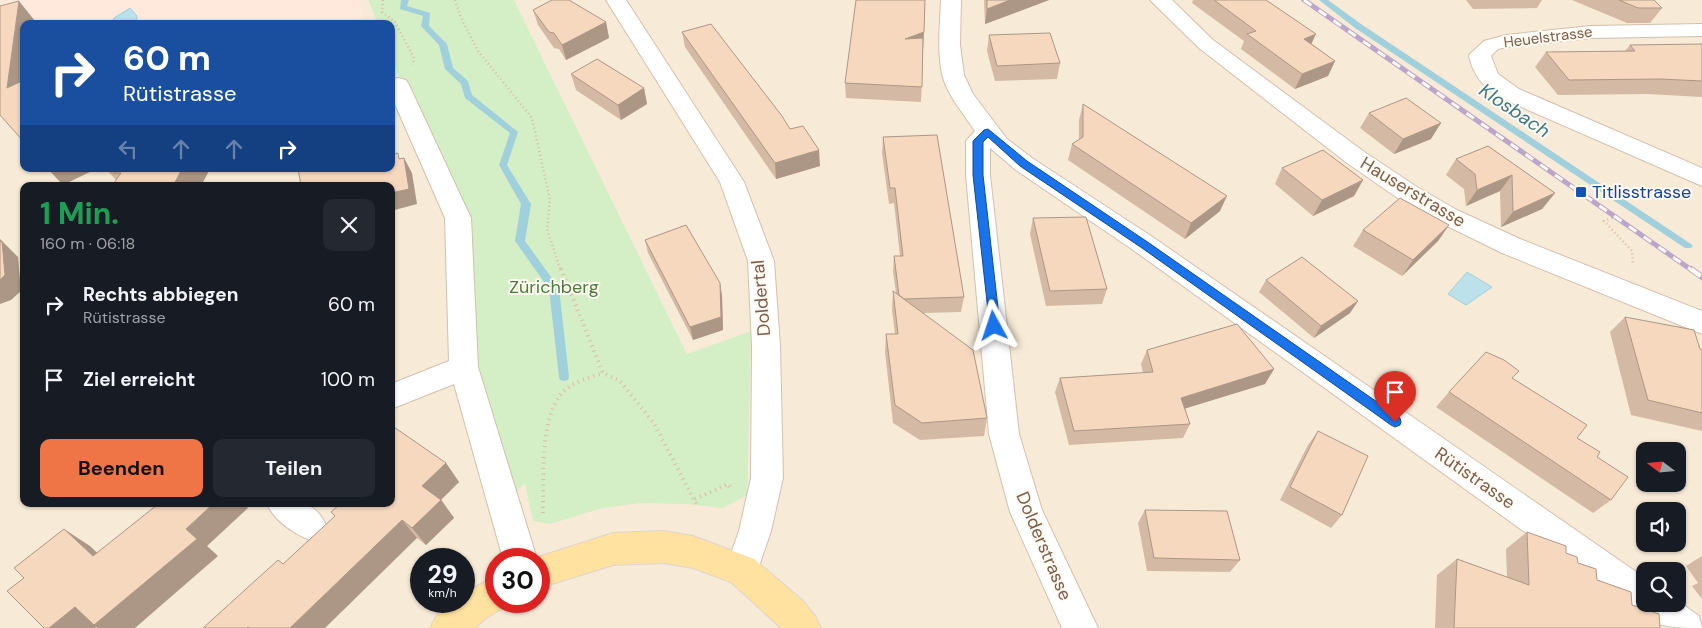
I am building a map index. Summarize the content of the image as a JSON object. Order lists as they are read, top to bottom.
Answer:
{
  "streets": {
    "street": [
      "Heuelstrasse",
      "Hauserstrasse",
      "Doldertal",
      "Rütistrasse",
      "Dolderstrasse"
    ]
  },
  "crossings": [
    ["Rütistrasse", "Dolderstrasse"]
  ],
  "water": ["Klosbach"],
  "parks": ["Zürichberg"],
  "places": {
    "transit": ["Titlisstrasse"]
  },
  "north": "left",
  "page": {
    "turn": ["60 m", "Rütistrasse"],
    "heading": ["1 Min.", "160 m · 06:18"],
    "list": [
      {
        "name": "Rechts abbiegen",
        "note": "Rütistrasse",
        "value": "60 m"
      },
      {
        "name": "Ziel erreicht",
        "value": "100 m"
      }
    ],
    "buttons": ["Beenden", "Teilen"],
    "speed": "29 km/h",
    "limit": "30"
  }
}
